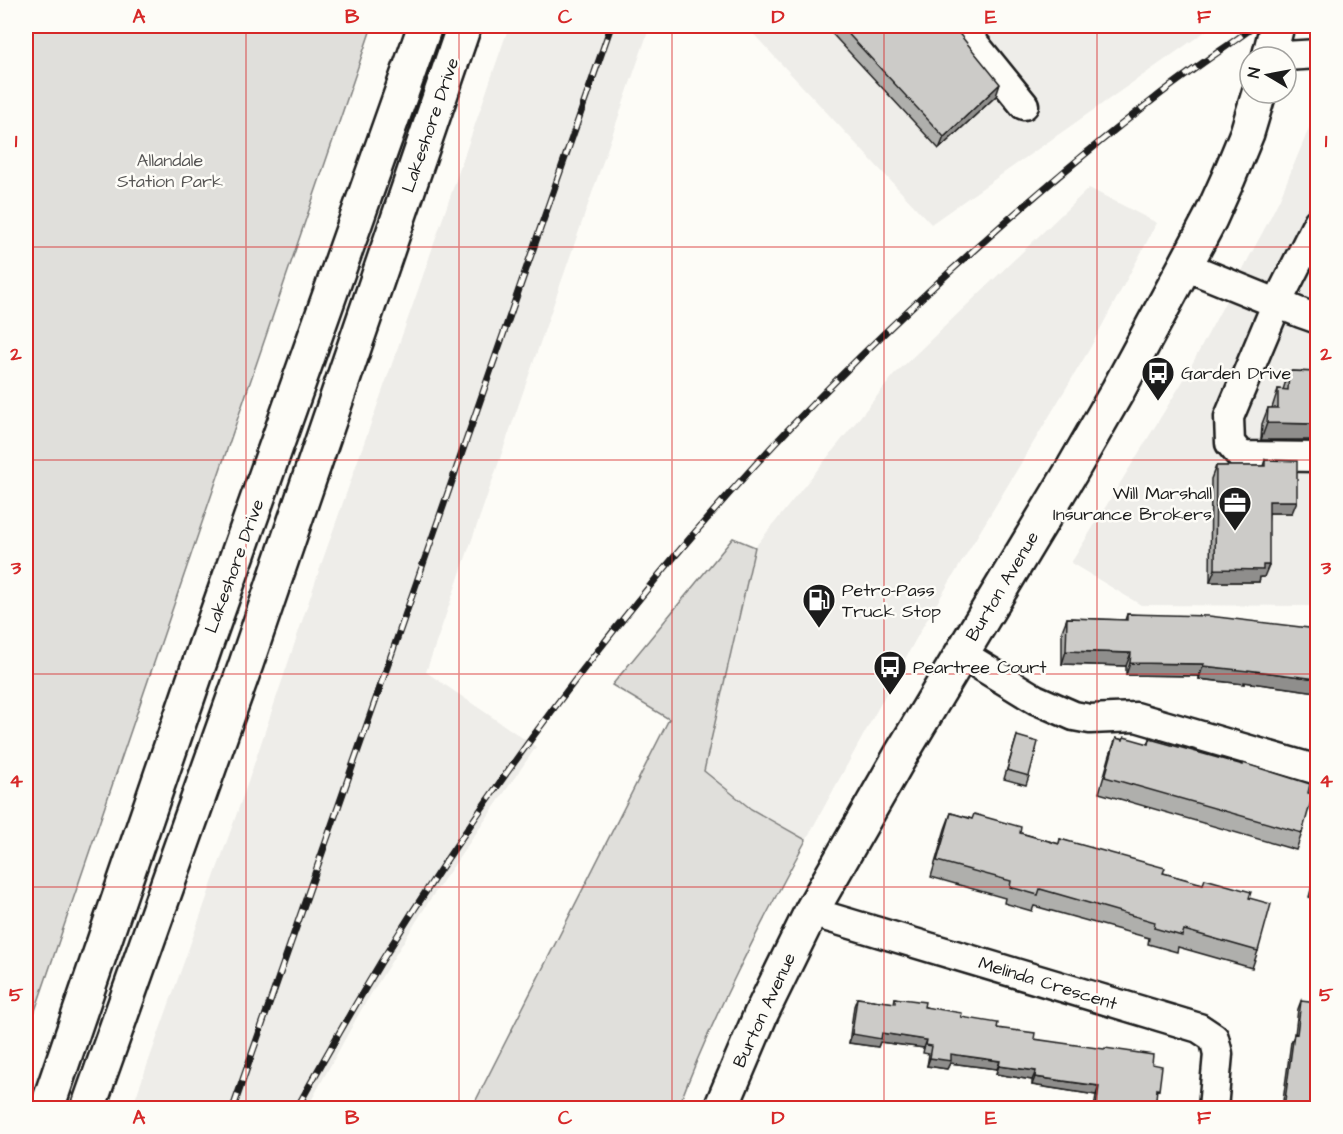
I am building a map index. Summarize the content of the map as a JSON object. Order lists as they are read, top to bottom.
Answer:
{
  "streets": {
    "main road": ["Lakeshore Drive", "Burton Avenue"],
    "street": ["Melinda Crescent"]
  },
  "crossings": [
    ["Burton Avenue", "Melinda Crescent"]
  ],
  "parks": ["Allandale Station Park"],
  "places": {
    "bus stop": ["Garden Drive", "Peartree Court"],
    "office": ["Will Marshall Insurance Brokers"],
    "fuel station": ["Petro-Pass Truck Stop"]
  },
  "north": "left",
  "grid": {
    "columns": [
      "A",
      "B",
      "C",
      "D",
      "E",
      "F"
    ],
    "rows": [
      "1",
      "2",
      "3",
      "4",
      "5"
    ]
  }
}
